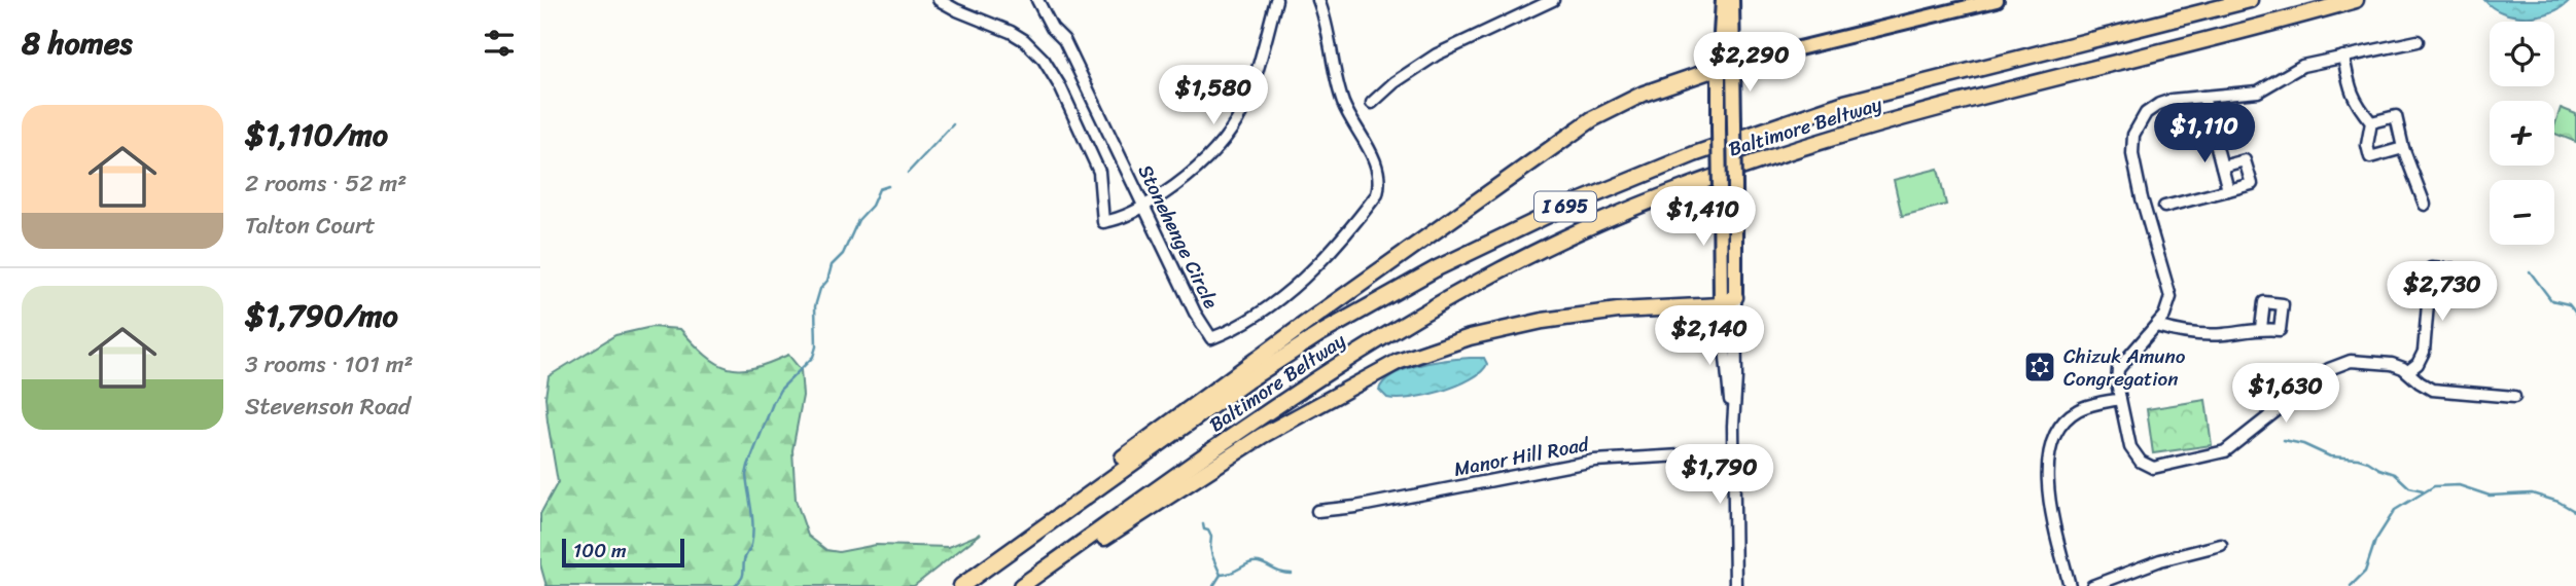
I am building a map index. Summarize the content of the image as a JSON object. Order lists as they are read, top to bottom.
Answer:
{
  "streets": {
    "highway": ["Baltimore Beltway", "I 695"],
    "street": ["Stonehenge Circle", "Manor Hill Road"]
  },
  "places": {
    "synagogue": ["Chizuk Amuno Congregation"]
  },
  "scale_bar": "100 m",
  "page": {
    "heading": "8 homes",
    "map_buttons": ["+", "−"],
    "price": [
      "$2,290",
      "$1,580",
      "$1,110",
      "$1,410",
      "$2,730",
      "$2,140",
      "$1,630",
      "$1,790"
    ],
    "list": [
      {
        "name": "$1,110/mo",
        "note": "2 rooms · 52 m² · Talton Court"
      },
      {
        "name": "$1,790/mo",
        "note": "3 rooms · 101 m² · Stevenson Road"
      }
    ],
    "scale": "100 m"
  }
}
